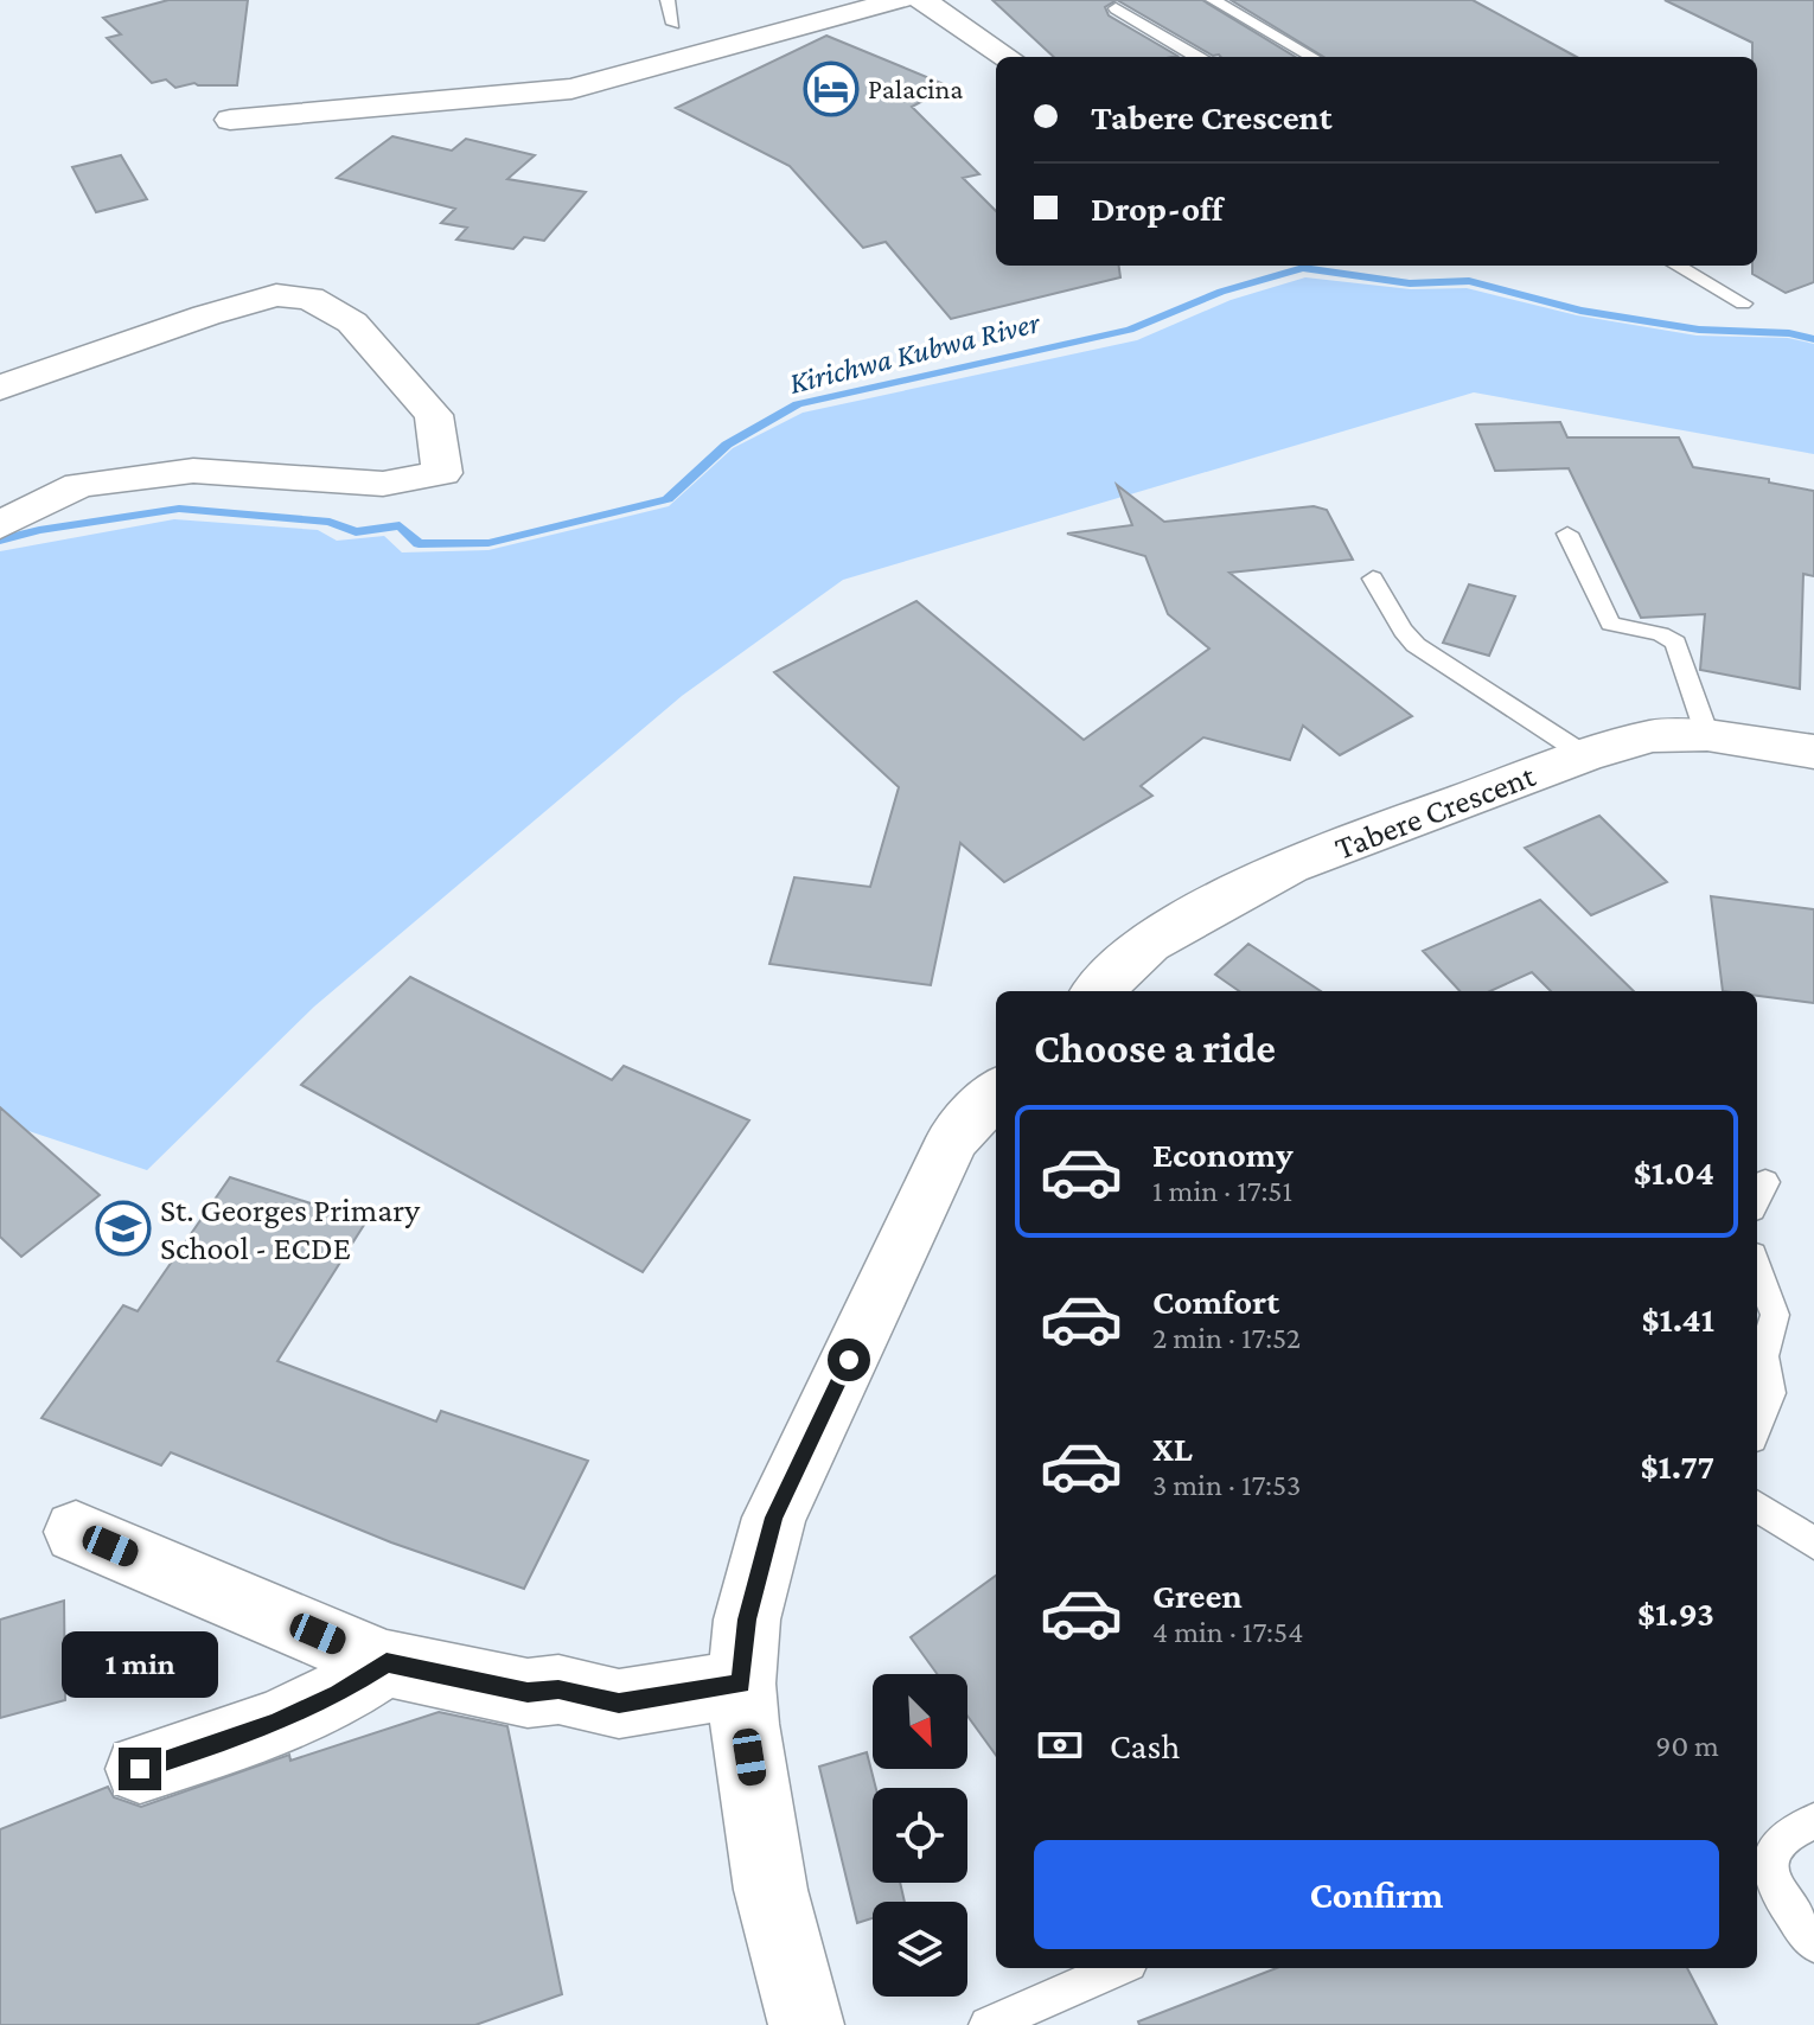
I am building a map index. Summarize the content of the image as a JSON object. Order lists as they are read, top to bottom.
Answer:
{
  "streets": {
    "street": ["Tabere Crescent"]
  },
  "water": ["Kirichwa Kubwa River"],
  "places": {
    "hotel": ["Palacina"],
    "school or university": ["St. Georges Primary School - ECDE"]
  },
  "north": "bottom right",
  "page": {
    "banner": ["Tabere Crescent", "Drop-off"],
    "heading": "Choose a ride",
    "list": [
      {
        "name": "Economy",
        "note": "1 min · 17:51",
        "value": "$1.04"
      },
      {
        "name": "Comfort",
        "note": "2 min · 17:52",
        "value": "$1.41"
      },
      {
        "name": "XL",
        "note": "3 min · 17:53",
        "value": "$1.77"
      },
      {
        "name": "Green",
        "note": "4 min · 17:54",
        "value": "$1.93"
      }
    ],
    "bubble": "1 min",
    "pay": ["Cash", "90 m"],
    "buttons": "Confirm"
  }
}
